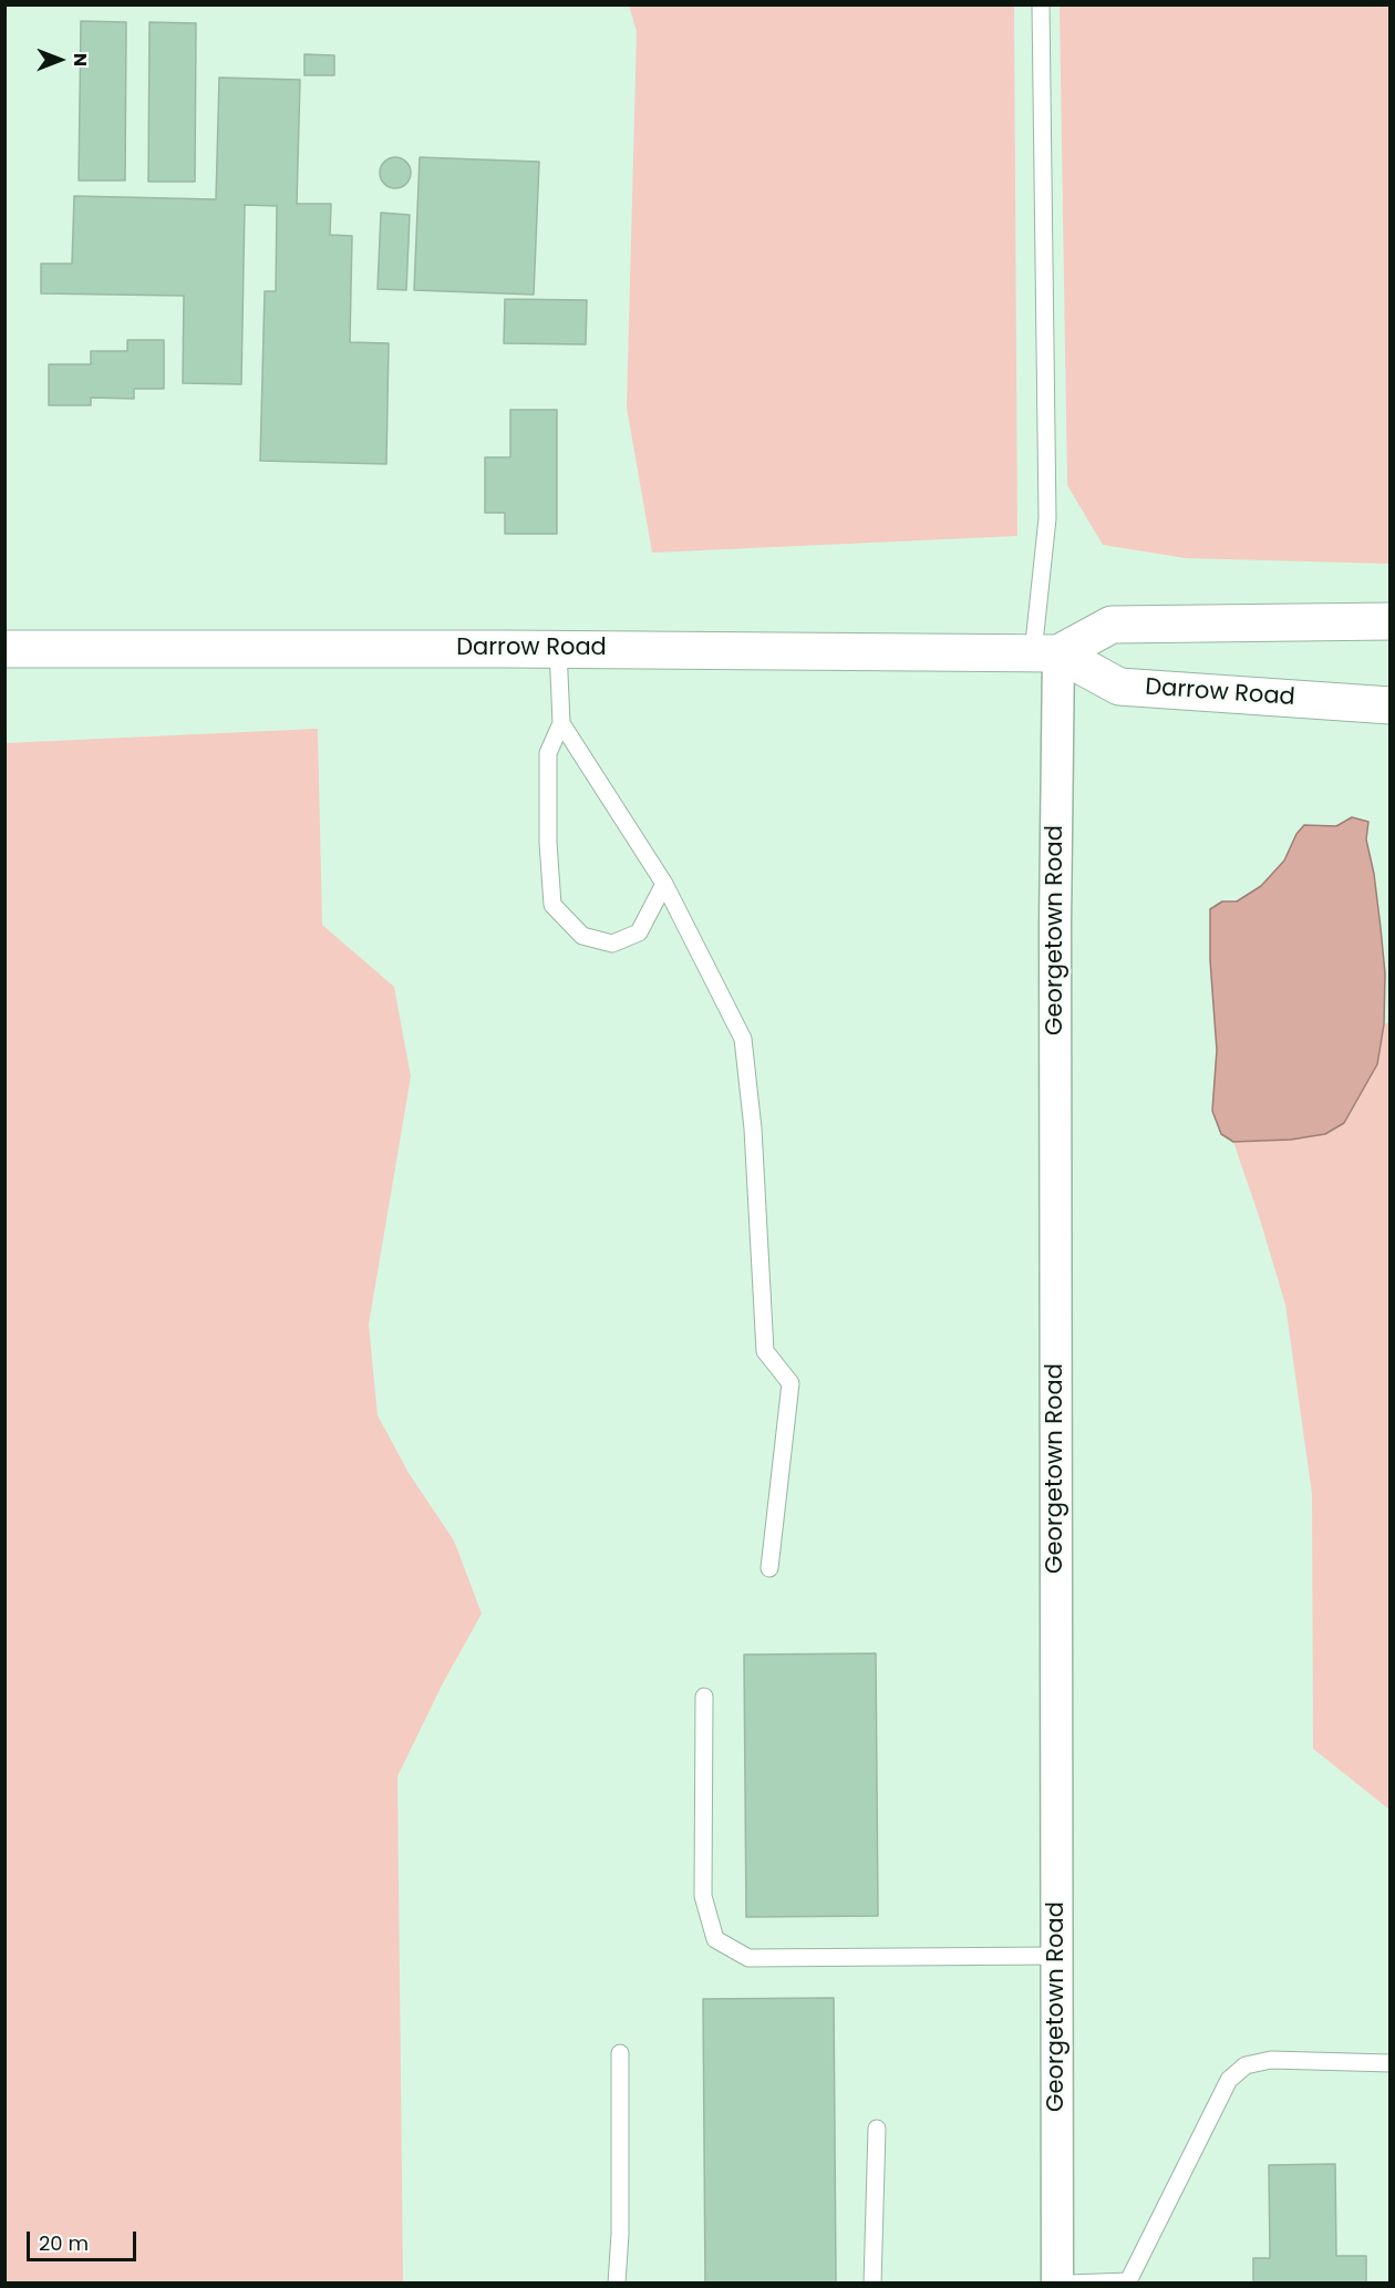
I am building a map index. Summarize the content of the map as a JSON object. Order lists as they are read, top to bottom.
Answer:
{
  "streets": {
    "main road": ["Darrow Road"],
    "street": ["Georgetown Road"]
  },
  "crossings": [
    ["Darrow Road", "Georgetown Road"]
  ],
  "scale_bar": "20 m",
  "north": "right"
}
